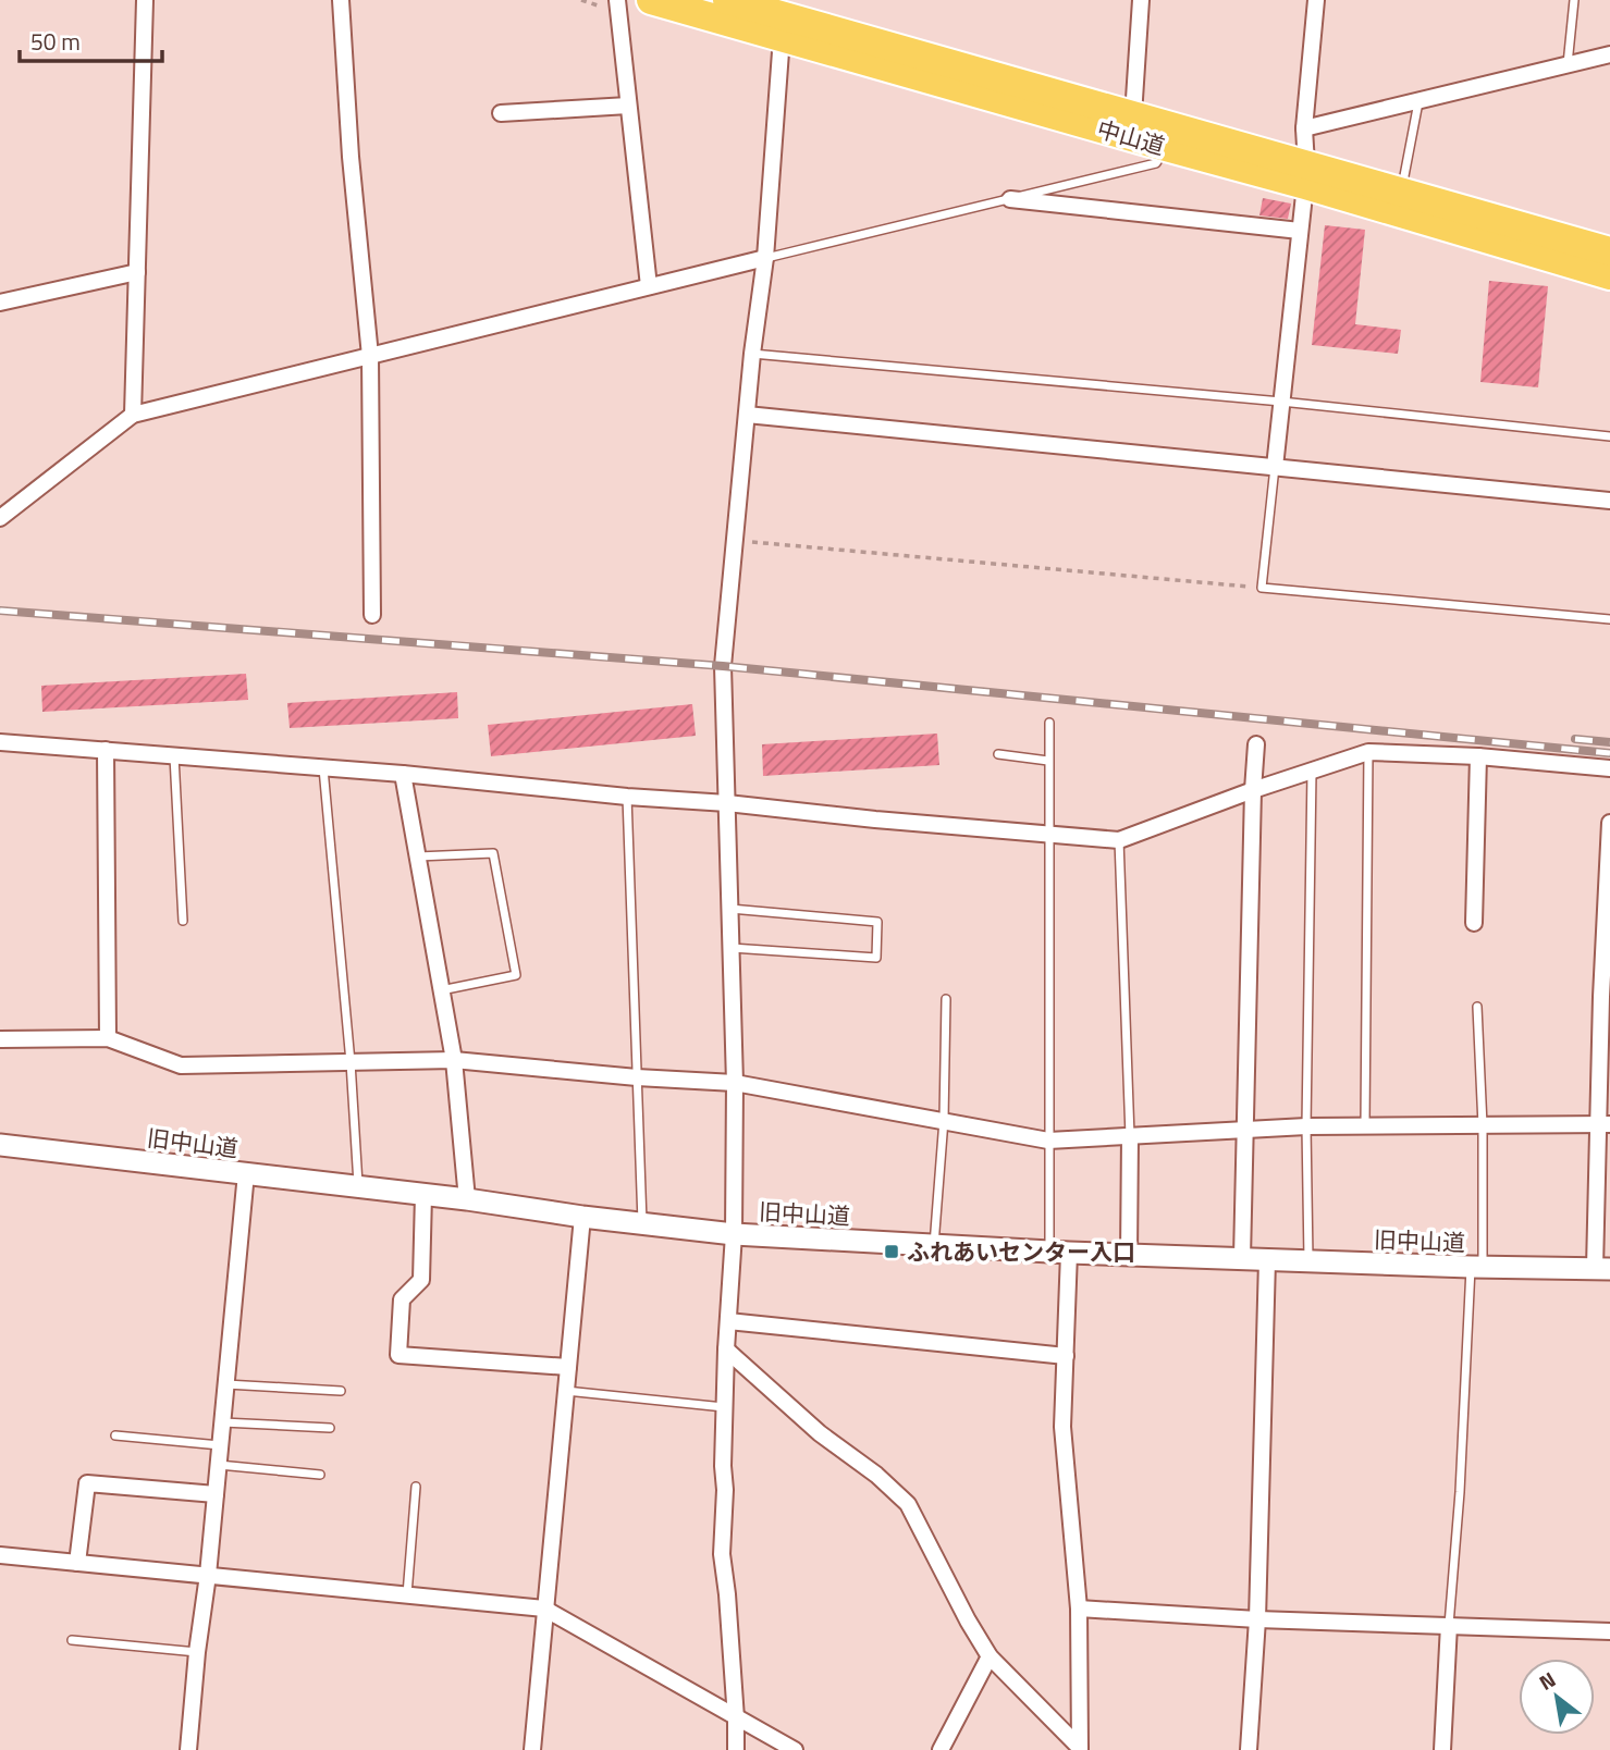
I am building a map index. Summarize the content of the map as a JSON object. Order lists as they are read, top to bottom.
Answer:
{
  "streets": {
    "highway": ["中山道"],
    "main road": ["旧中山道"]
  },
  "places": {
    "transit": ["ふれあいセンター入口"]
  },
  "scale_bar": "50 m",
  "north": "top left"
}
